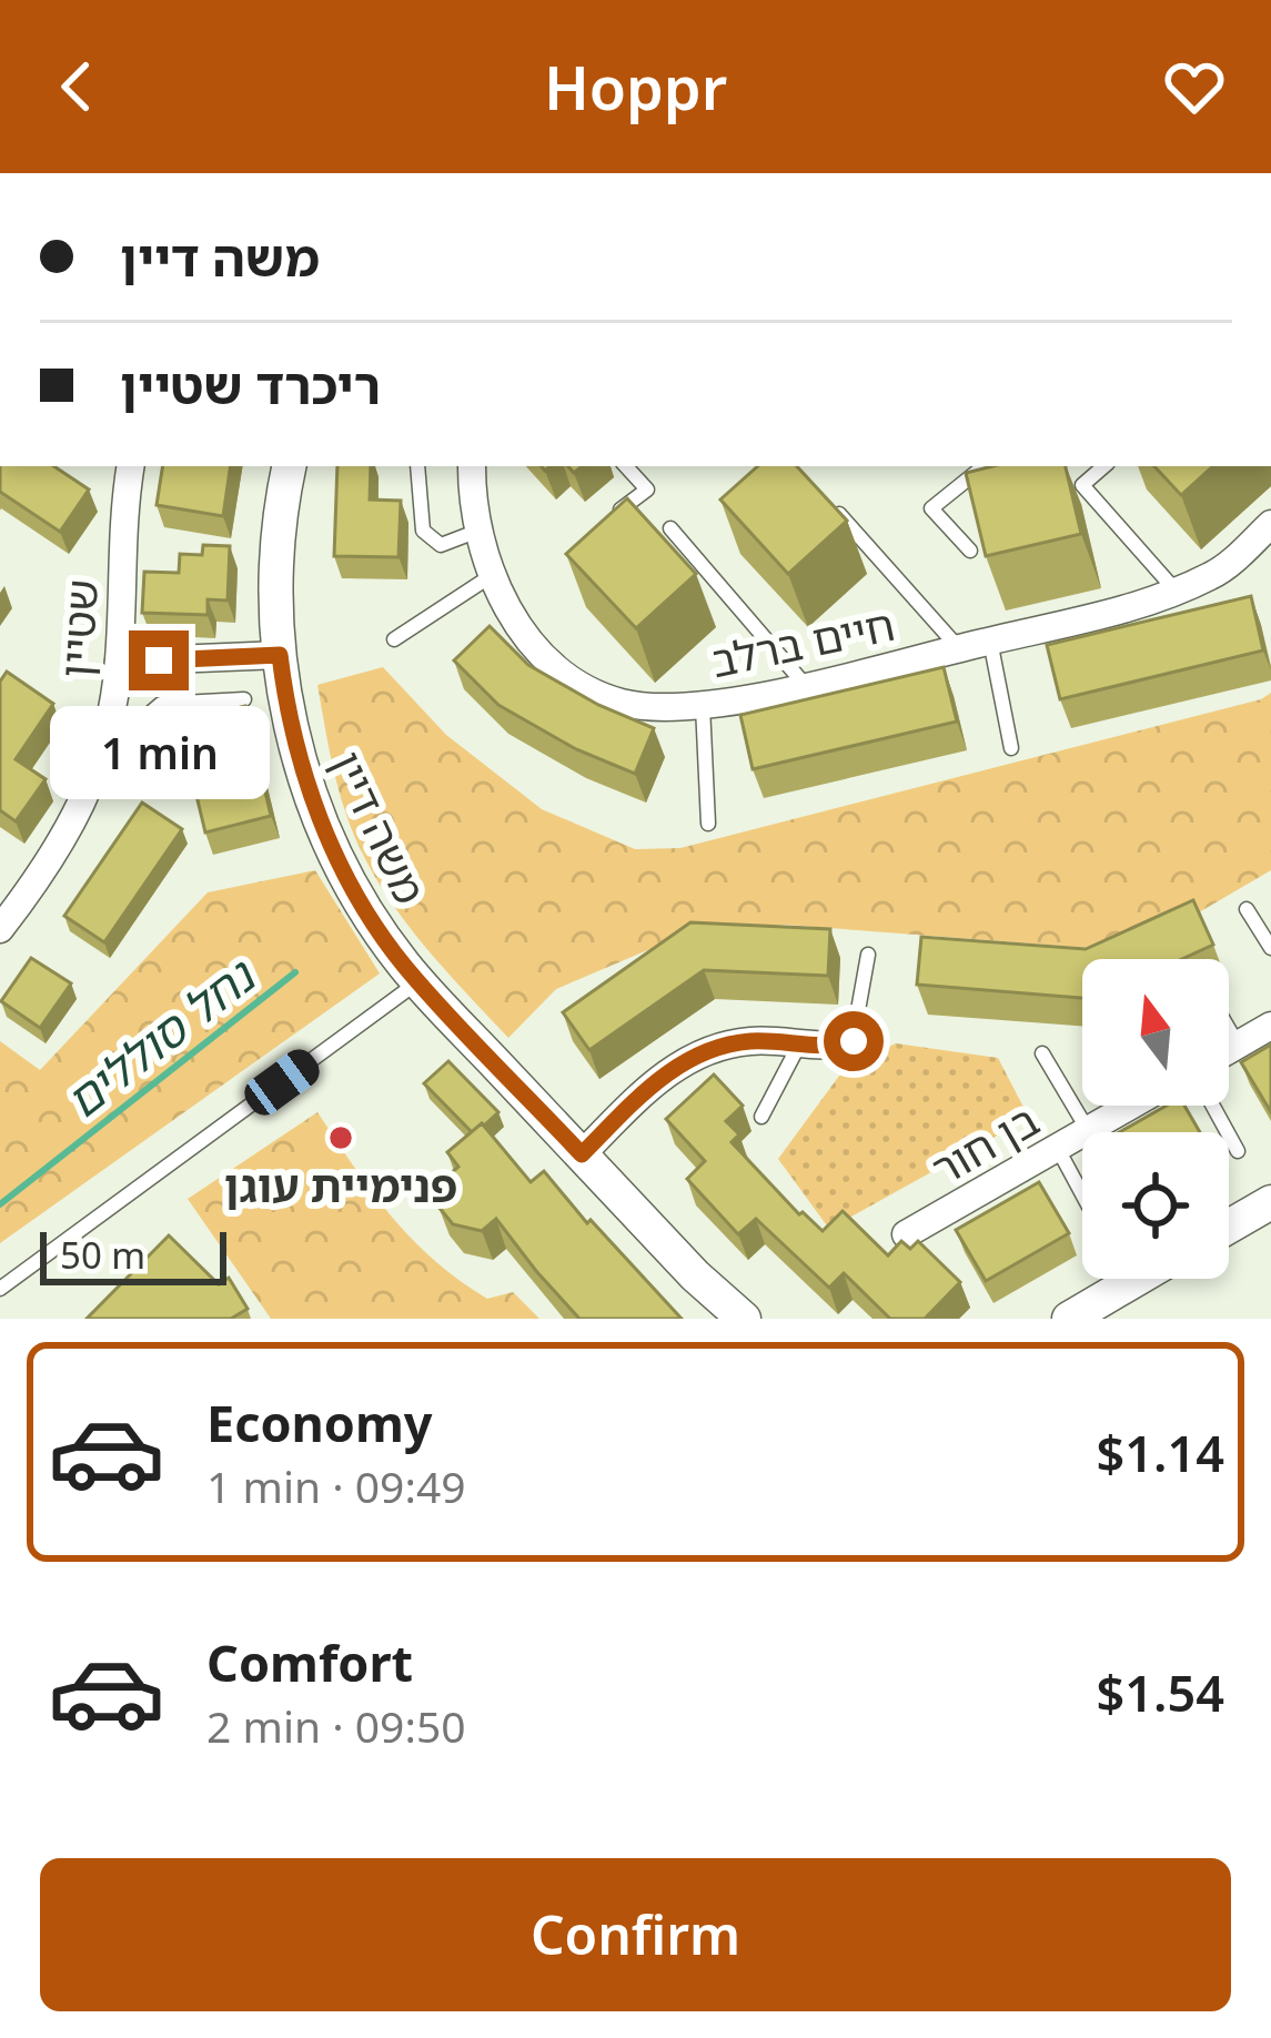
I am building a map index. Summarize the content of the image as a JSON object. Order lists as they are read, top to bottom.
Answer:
{
  "streets": {
    "street": [
      "שטיין",
      "חיים ברלב",
      "משה דיין",
      "בן חור"
    ]
  },
  "water": ["נחל סוללים"],
  "places": ["פנימיית עוגן"],
  "scale_bar": "50 m",
  "north": "top",
  "page": {
    "header": "Hoppr",
    "banner": ["משה דיין", "ריכרד שטיין"],
    "bubble": "1 min",
    "scale": "50 m",
    "list": [
      {
        "name": "Economy",
        "note": "1 min · 09:49",
        "value": "$1.14"
      },
      {
        "name": "Comfort",
        "note": "2 min · 09:50",
        "value": "$1.54"
      }
    ],
    "buttons": "Confirm"
  }
}
